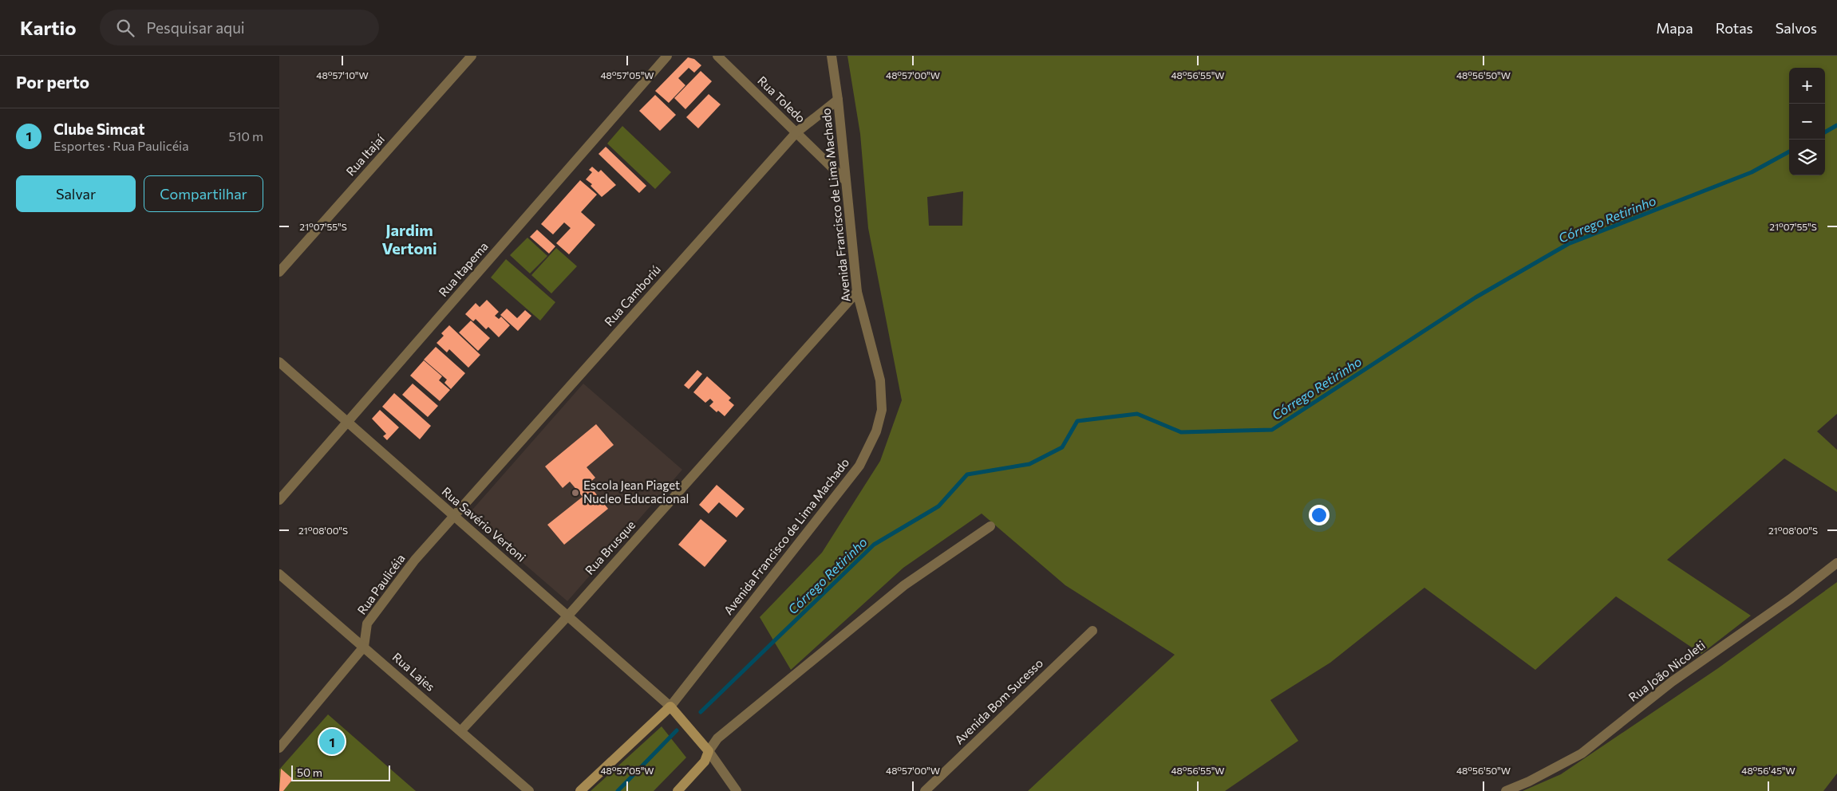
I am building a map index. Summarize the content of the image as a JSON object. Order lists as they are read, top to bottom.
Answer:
{
  "streets": {
    "main road": ["Avenida Francisco de Lima Machado"],
    "street": [
      "Rua Toledo",
      "Rua Itajaí",
      "Rua Itapema",
      "Rua Camboriú",
      "Rua Savério Vertoni",
      "Rua Brusque",
      "Rua Paulicéia",
      "Rua João Nicoleti",
      "Rua Lajes",
      "Avenida Bom Sucesso"
    ]
  },
  "crossings": [
    ["Rua Toledo", "Avenida Francisco de Lima Machado"],
    ["Rua Toledo", "Rua Camboriú"],
    ["Avenida Francisco de Lima Machado", "Rua Camboriú"],
    ["Avenida Francisco de Lima Machado", "Rua Savério Vertoni"],
    ["Avenida Francisco de Lima Machado", "Rua Brusque"],
    ["Rua Itapema", "Rua Savério Vertoni"],
    ["Rua Camboriú", "Rua Savério Vertoni"],
    ["Rua Camboriú", "Rua Paulicéia"],
    ["Rua Savério Vertoni", "Rua Brusque"],
    ["Rua Savério Vertoni", "Rua Paulicéia"],
    ["Rua Brusque", "Rua Lajes"],
    ["Rua Paulicéia", "Rua Lajes"]
  ],
  "districts": ["Jardim Vertoni"],
  "water": ["Córrego Retirinho"],
  "places": ["Escola Jean Piaget Nucleo Educacional"],
  "scale_bar": "50 m",
  "page": {
    "header": "Kartio",
    "search": "Pesquisar aqui",
    "nav": ["Mapa", "Rotas", "Salvos"],
    "heading": "Por perto",
    "map_buttons": ["+", "−"],
    "list": [
      {
        "mark": "1",
        "name": "Clube Simcat",
        "note": "Esportes · Rua Paulicéia",
        "value": "510 m"
      }
    ],
    "buttons": ["Salvar", "Compartilhar"],
    "pins": "1",
    "scale": "50 m"
  },
  "coordinates": [
    "48°57'10\"W",
    "48°57'05\"W",
    "48°57'00\"W",
    "48°56'55\"W",
    "48°56'50\"W",
    "21°07'55\"S",
    "21°08'00\"S",
    "48°56'45\"W"
  ]
}
